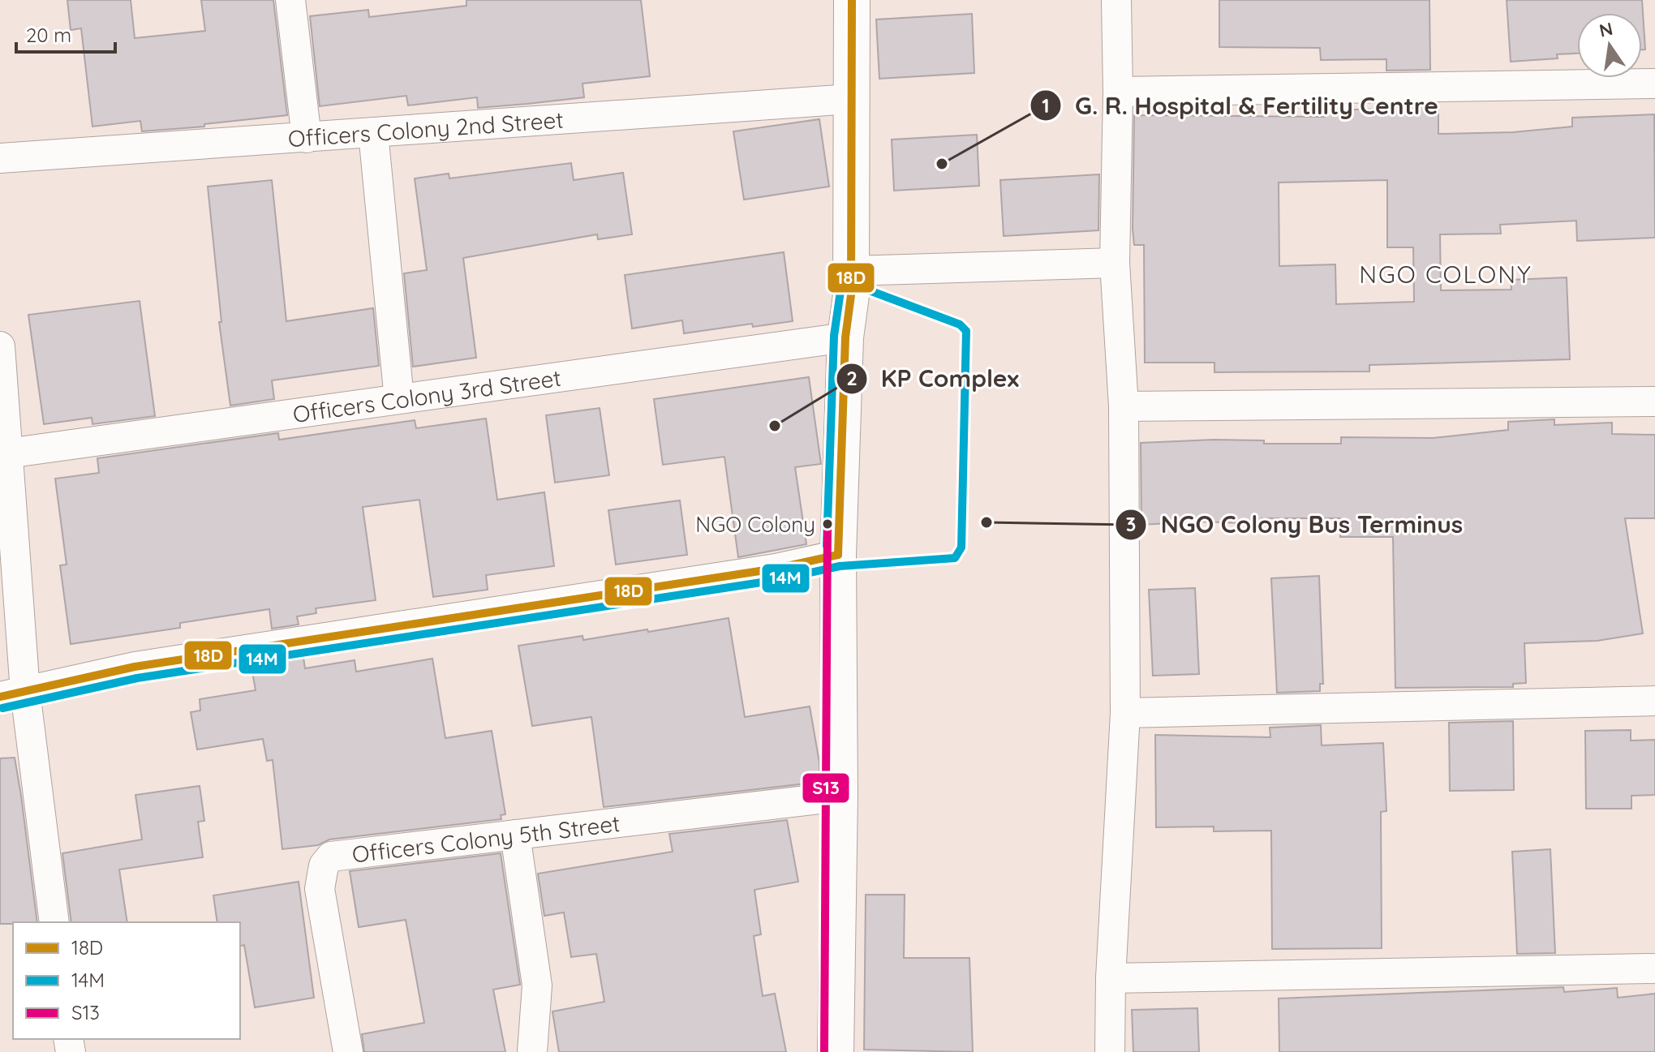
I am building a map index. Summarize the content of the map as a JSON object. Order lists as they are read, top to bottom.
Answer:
{
  "streets": {
    "street": ["Officers Colony 2nd Street", "Officers Colony 3rd Street", "Officers Colony 5th Street"]
  },
  "districts": ["NGO COLONY"],
  "places": [
    "G. R. Hospital & Fertility Centre",
    "KP Complex",
    "NGO Colony Bus Terminus",
    "NGO Colony"
  ],
  "lines": ["transit line 18D", "transit line 14M", "transit line S13"],
  "legend": ["18D", "14M", "S13"],
  "scale_bar": "20 m",
  "north": "top"
}
